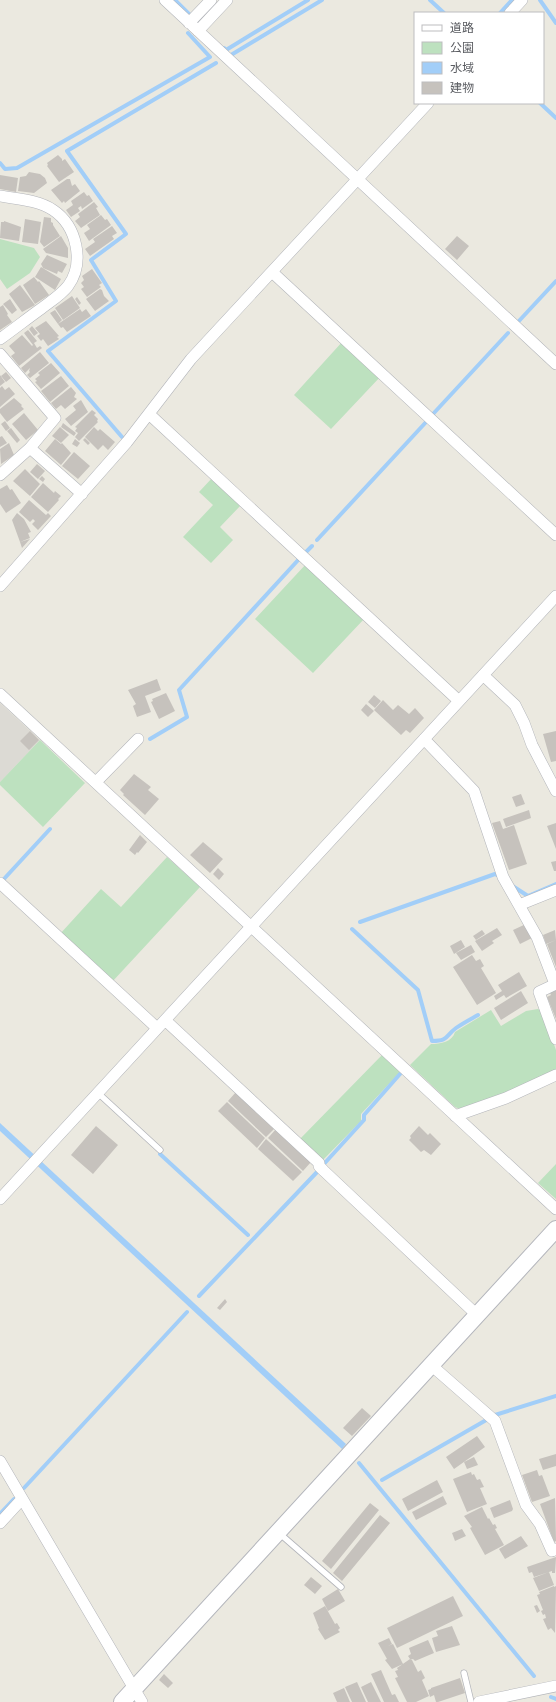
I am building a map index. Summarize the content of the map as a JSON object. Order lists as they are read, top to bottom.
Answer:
{
  "legend": [
    "道路",
    "公園",
    "水域",
    "建物"
  ]
}
